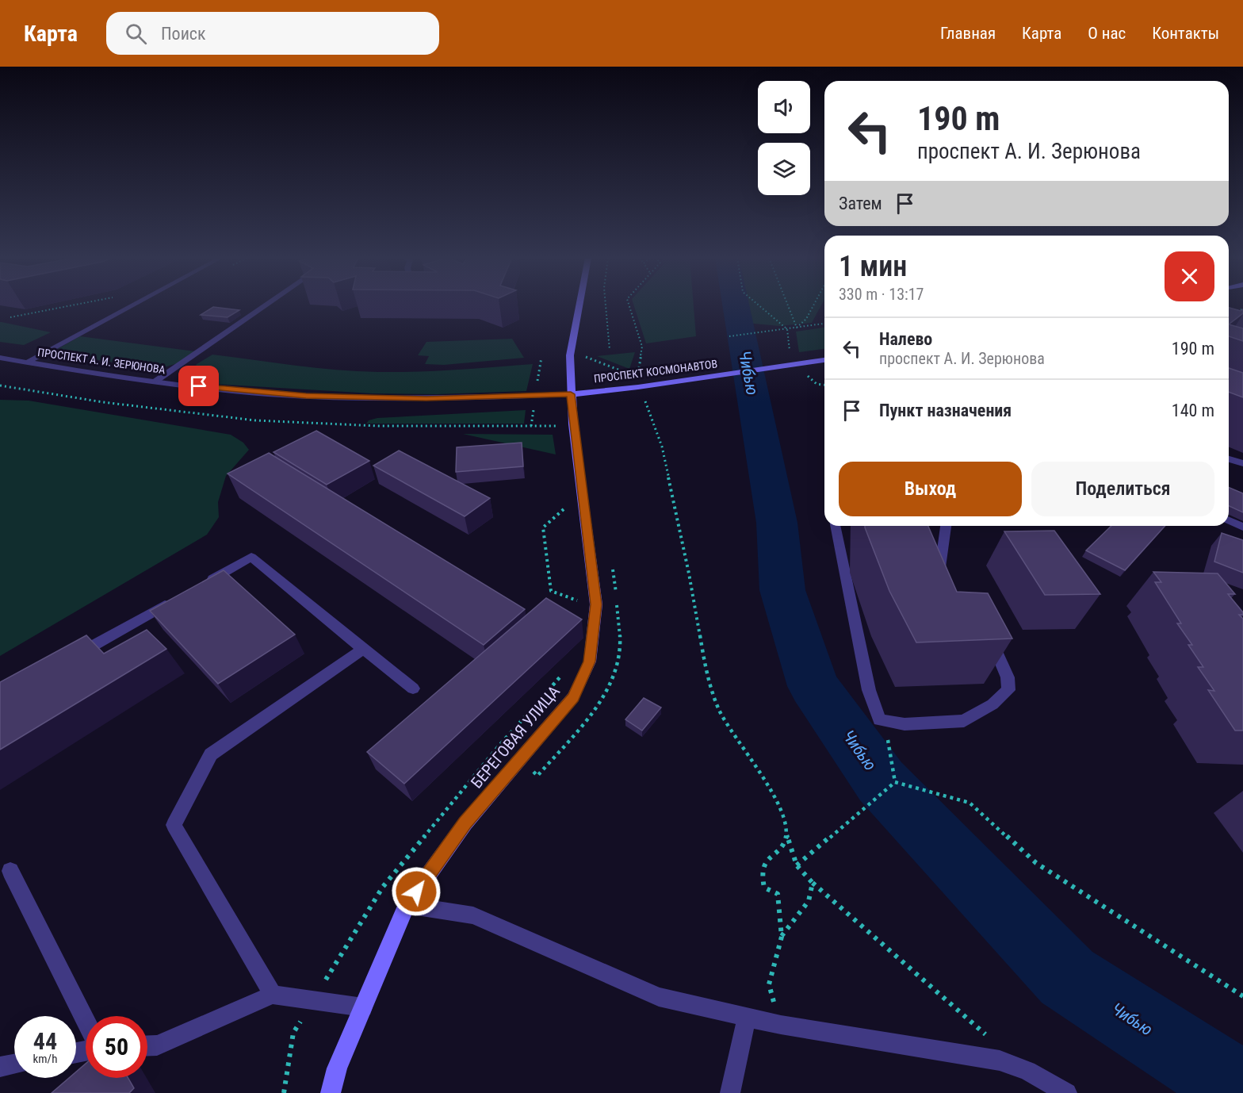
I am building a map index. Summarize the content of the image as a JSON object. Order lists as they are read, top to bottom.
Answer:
{
  "streets": {
    "main road": ["ПРОСПЕКТ КОСМОНАВТОВ", "БЕРЕГОВАЯ УЛИЦА"],
    "street": ["ПРОСПЕКТ А. И. ЗЕРЮНОВА"]
  },
  "crossings": [
    ["ПРОСПЕКТ А. И. ЗЕРЮНОВА", "ПРОСПЕКТ КОСМОНАВТОВ"],
    ["ПРОСПЕКТ А. И. ЗЕРЮНОВА", "БЕРЕГОВАЯ УЛИЦА"],
    ["ПРОСПЕКТ КОСМОНАВТОВ", "БЕРЕГОВАЯ УЛИЦА"]
  ],
  "water": ["Чибью"],
  "page": {
    "header": "Карта",
    "search": "Поиск",
    "nav": [
      "Главная",
      "Карта",
      "О нас",
      "Контакты"
    ],
    "turn": ["190 m", "проспект А. И. Зерюнова"],
    "then": "Затем",
    "heading": ["1 мин", "330 m · 13:17"],
    "list": [
      {
        "name": "Налево",
        "note": "проспект А. И. Зерюнова",
        "value": "190 m"
      },
      {
        "name": "Пункт назначения",
        "value": "140 m"
      }
    ],
    "buttons": ["Выход", "Поделиться"],
    "speed": "44 km/h",
    "limit": "50"
  }
}
